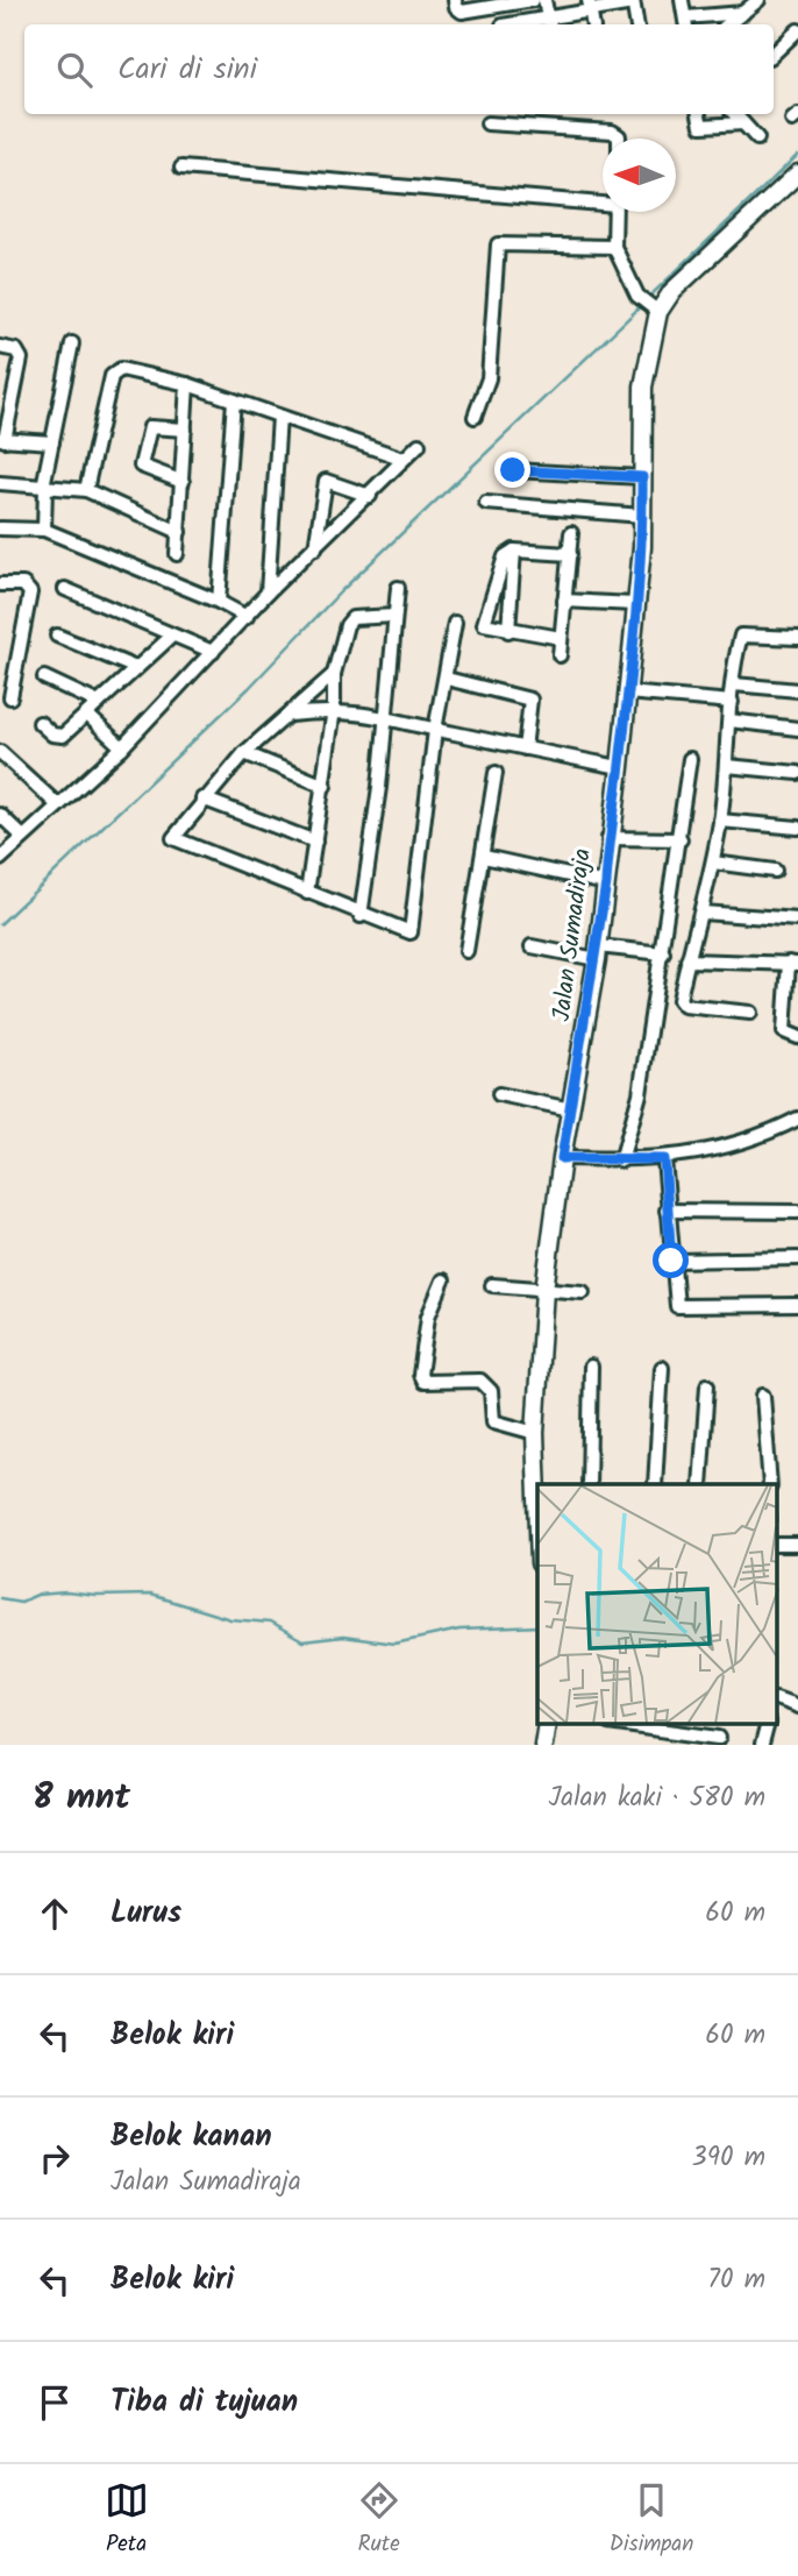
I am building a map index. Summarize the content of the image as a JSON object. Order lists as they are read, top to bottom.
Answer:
{
  "streets": {
    "street": ["Jalan Sumadiraja"]
  },
  "north": "left",
  "page": {
    "search": "Cari di sini",
    "heading": ["8 mnt", "Jalan kaki · 580 m"],
    "list": [
      ["Lurus", "60 m"],
      ["Belok kiri", "60 m"],
      ["Belok kanan", "Jalan Sumadiraja", "390 m"],
      ["Belok kiri", "70 m"],
      "Tiba di tujuan"
    ],
    "nav": ["Peta", "Rute", "Disimpan"]
  }
}
